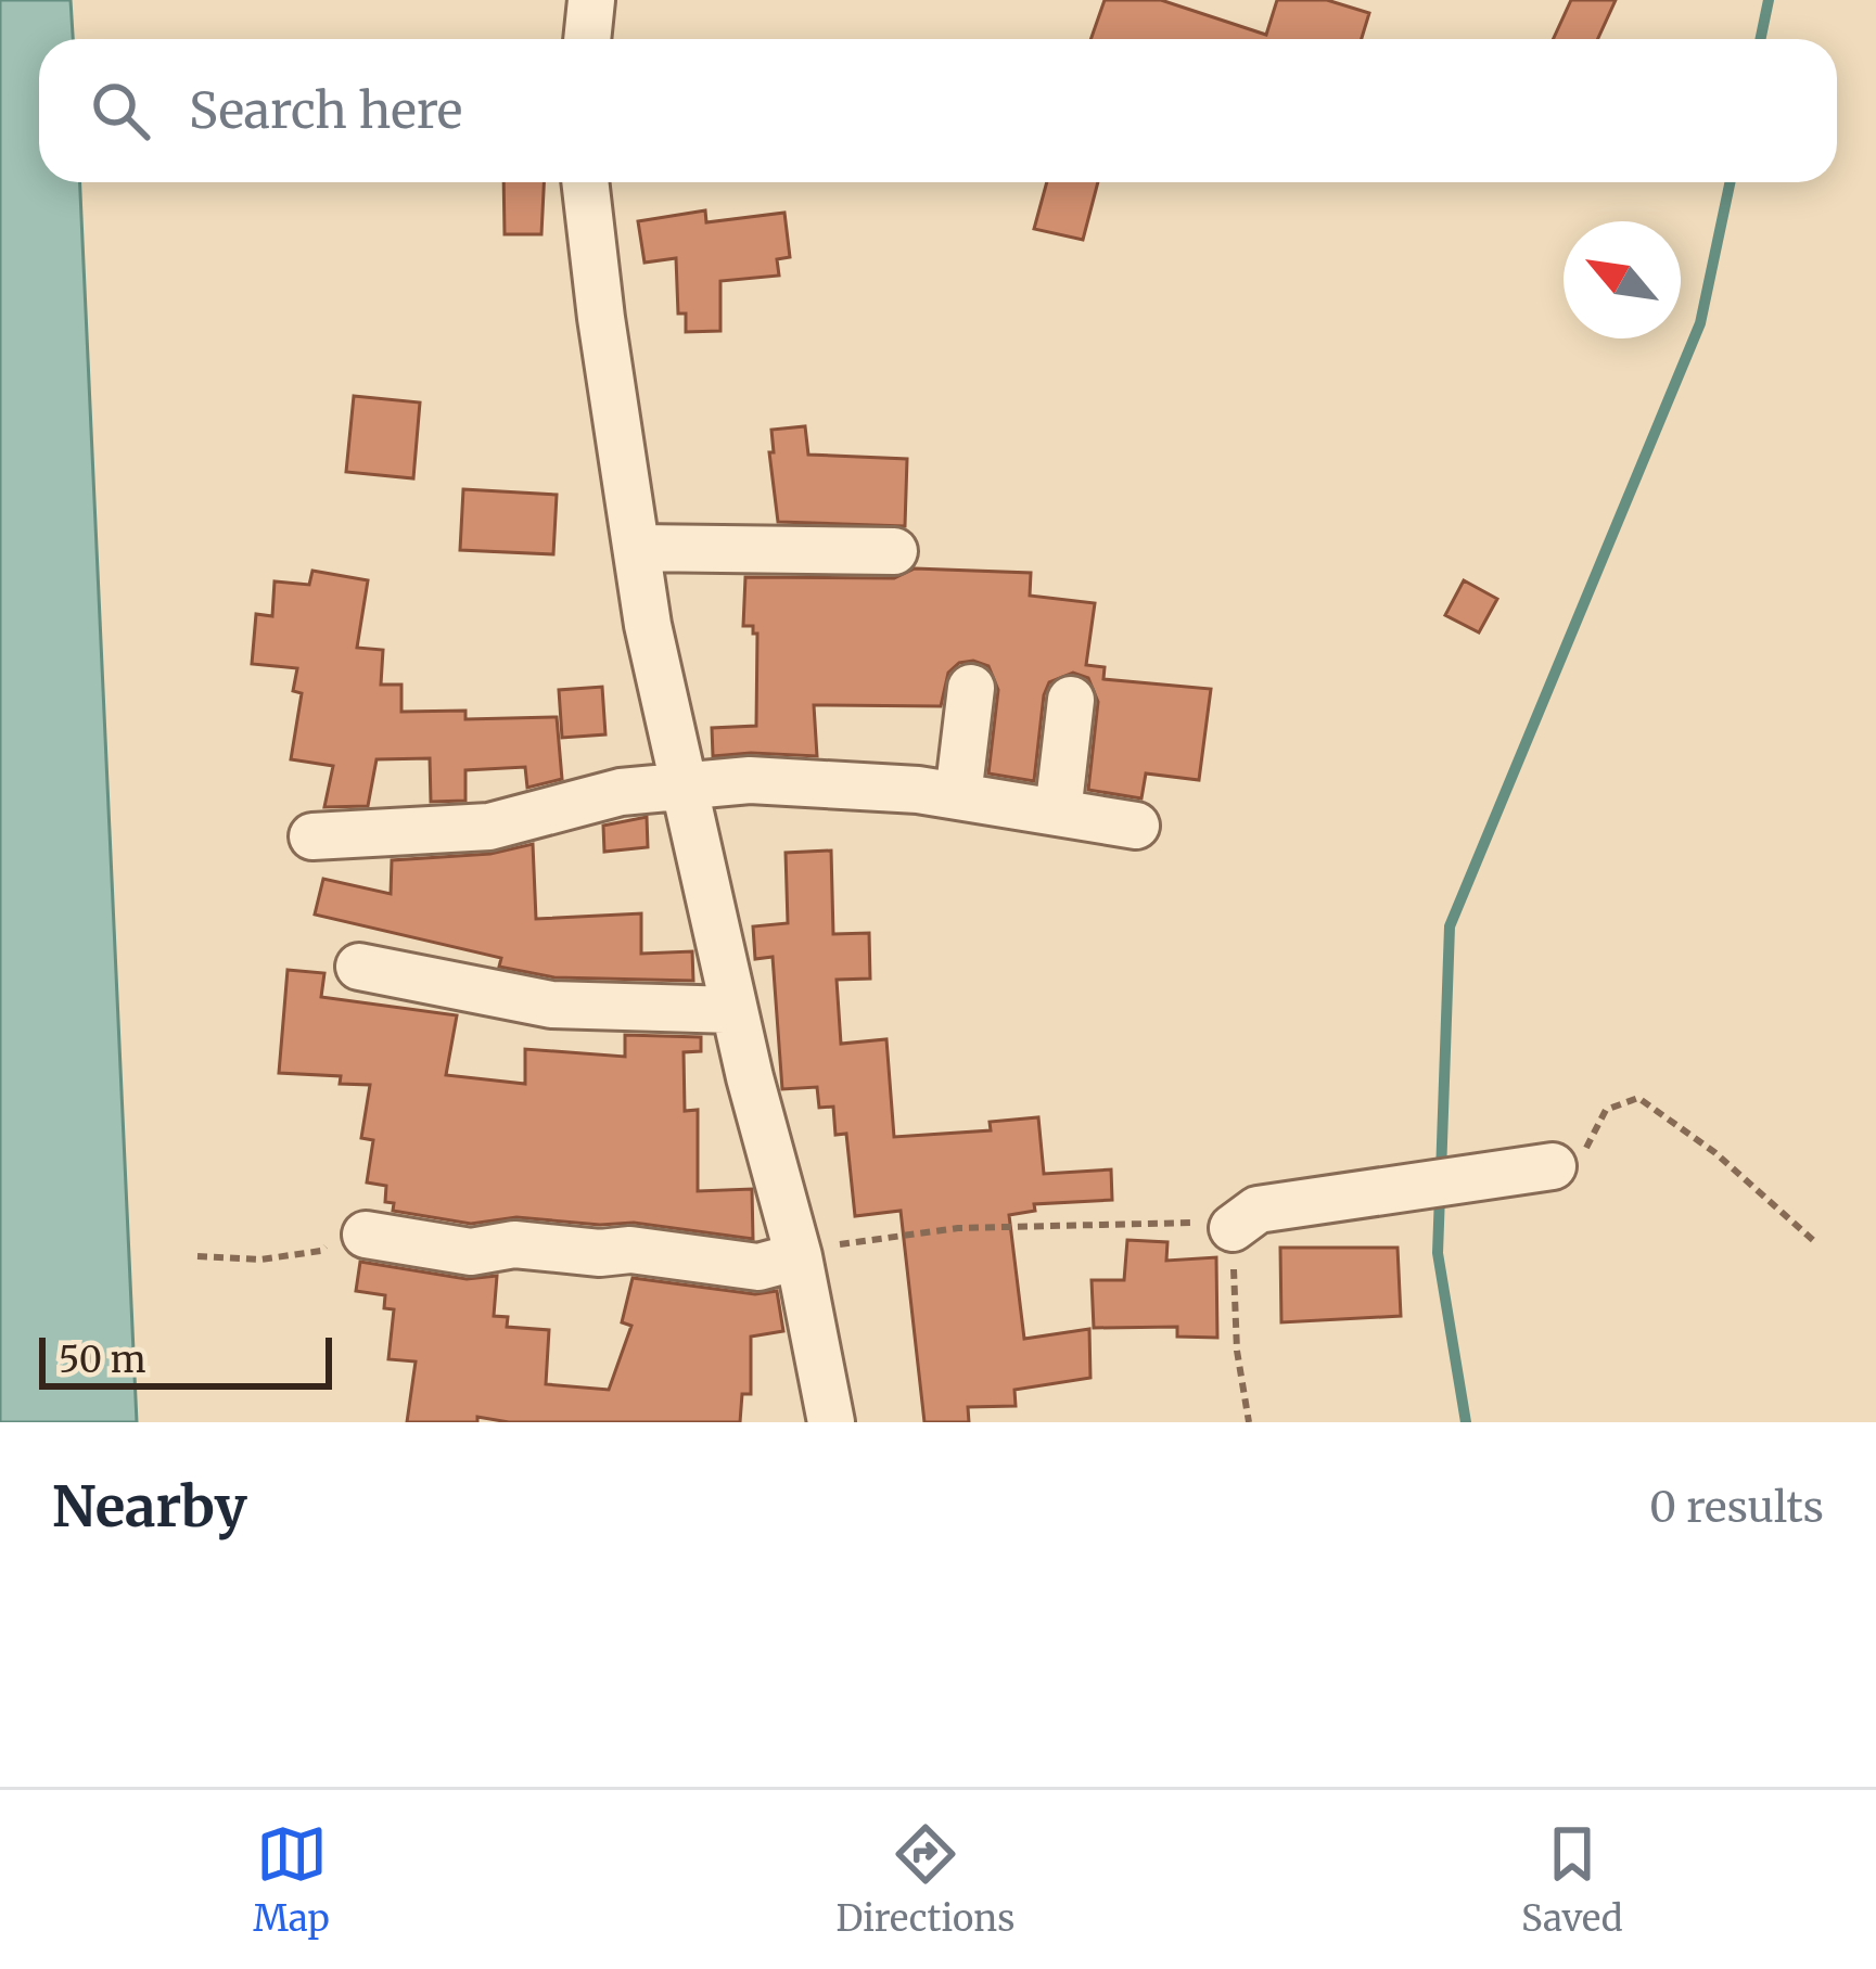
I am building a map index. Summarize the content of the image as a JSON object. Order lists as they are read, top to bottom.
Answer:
{
  "scale_bar": "50 m",
  "north": "top left",
  "page": {
    "search": "Search here",
    "scale": "50 m",
    "heading": ["Nearby", "0 results"],
    "nav": ["Map", "Directions", "Saved"]
  }
}
